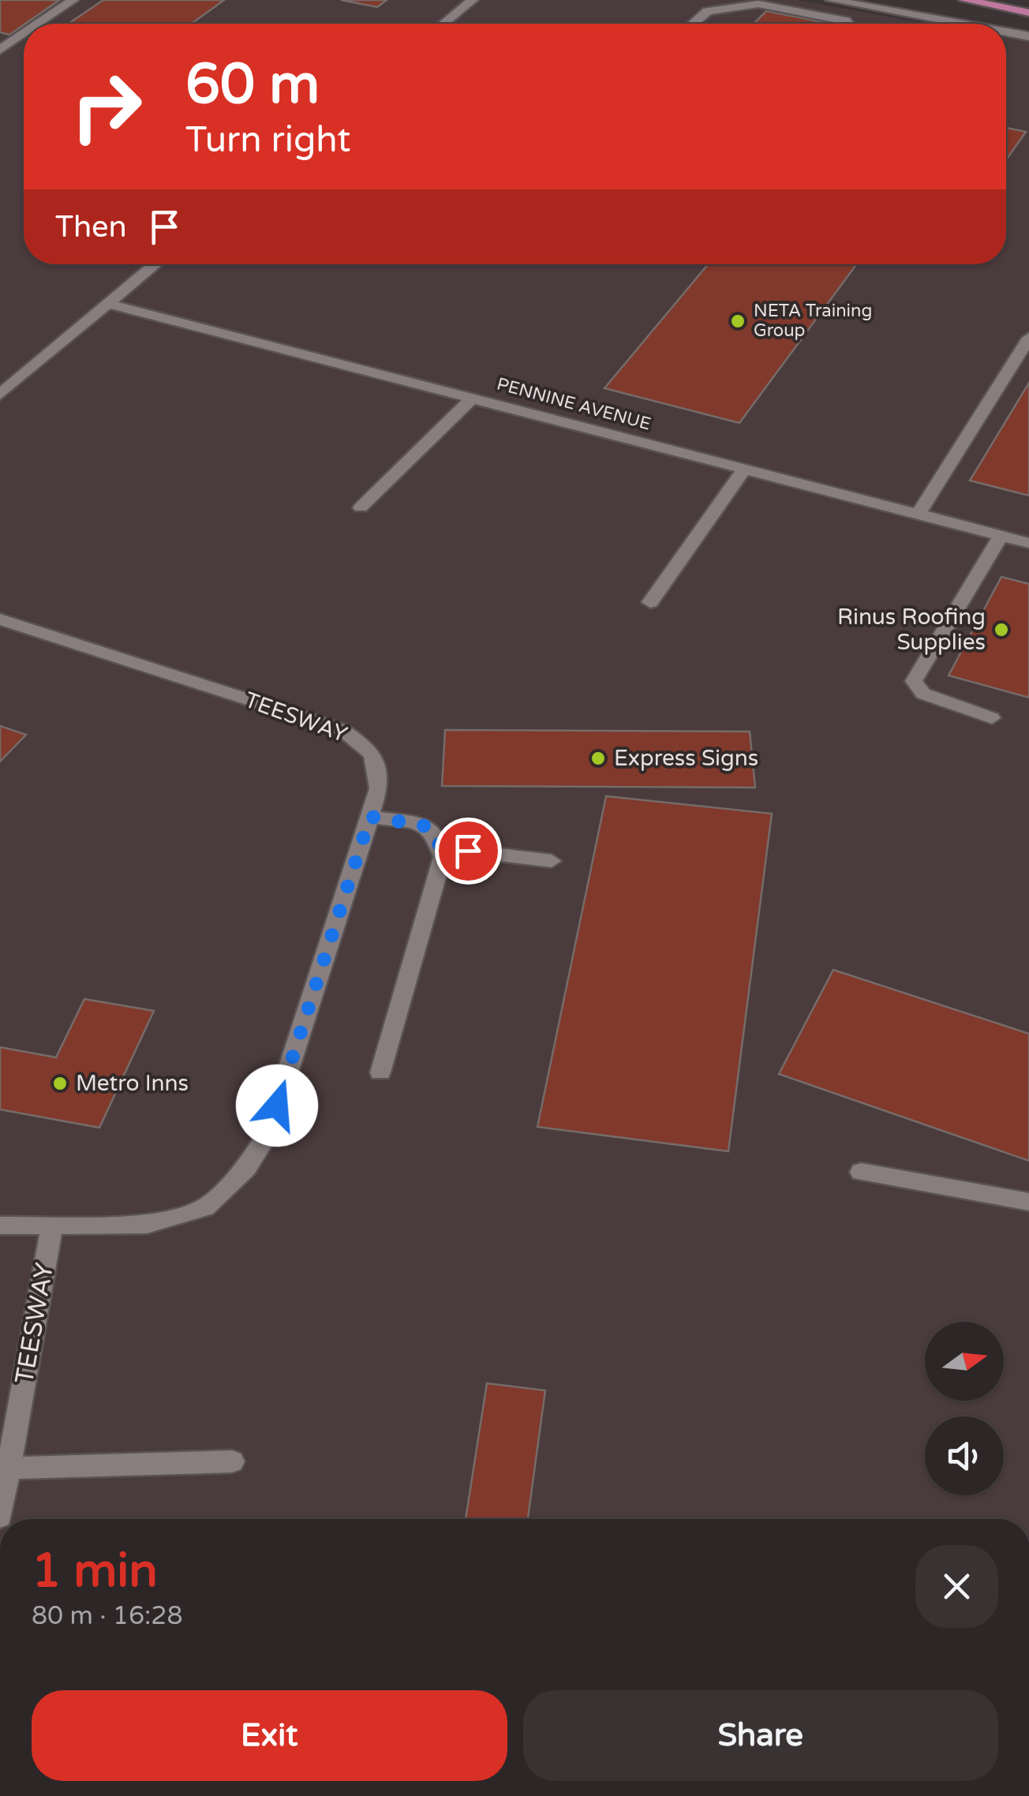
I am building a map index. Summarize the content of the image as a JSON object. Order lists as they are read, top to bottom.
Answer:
{
  "streets": {
    "street": ["PENNINE AVENUE", "TEESWAY"]
  },
  "places": [
    "NETA Training Group",
    "Rinus Roofing Supplies",
    "Express Signs",
    "Metro Inns"
  ],
  "north": "right",
  "page": {
    "turn": ["60 m", "Turn right"],
    "then": "Then",
    "heading": ["1 min", "80 m · 16:28"],
    "buttons": ["Exit", "Share"]
  }
}
